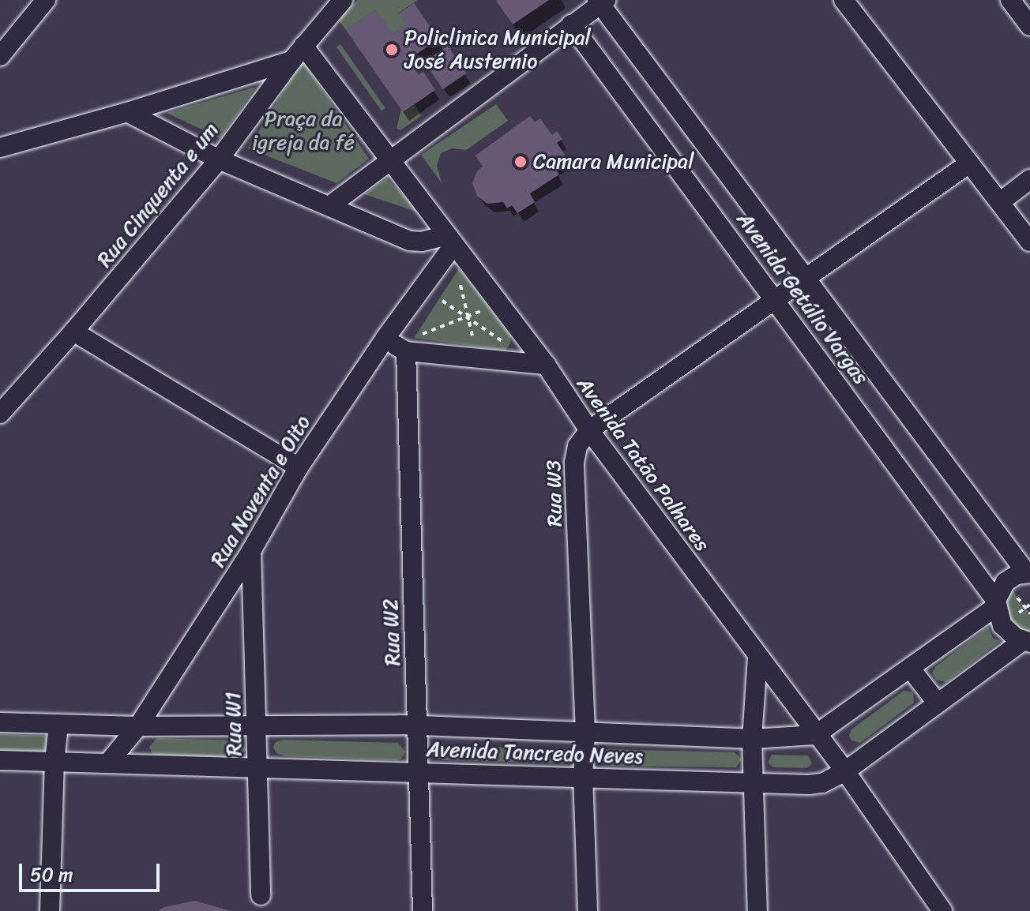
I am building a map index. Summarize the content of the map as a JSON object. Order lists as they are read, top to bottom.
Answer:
{
  "streets": {
    "street": [
      "Rua Cinquenta e um",
      "Avenida Getúlio Vargas",
      "Avenida Tatão Palhares",
      "Rua Noventa e Oito",
      "Rua W3",
      "Rua W2",
      "Rua W1",
      "Avenida Tancredo Neves"
    ]
  },
  "crossings": [
    ["Rua Cinquenta e um", "Avenida Tatão Palhares"],
    ["Avenida Getúlio Vargas", "Rua W3"],
    ["Avenida Getúlio Vargas", "Avenida Tancredo Neves"],
    ["Avenida Tatão Palhares", "Rua Noventa e Oito"],
    ["Avenida Tatão Palhares", "Rua W3"],
    ["Avenida Tatão Palhares", "Avenida Tancredo Neves"],
    ["Rua Noventa e Oito", "Rua W1"],
    ["Rua Noventa e Oito", "Avenida Tancredo Neves"],
    ["Rua W3", "Avenida Tancredo Neves"],
    ["Rua W2", "Avenida Tancredo Neves"],
    ["Rua W1", "Avenida Tancredo Neves"]
  ],
  "parks": ["Praça da igreja da fé"],
  "places": ["Policlinica Municipal José Austernio", "Camara Municipal"],
  "scale_bar": "50 m"
}
